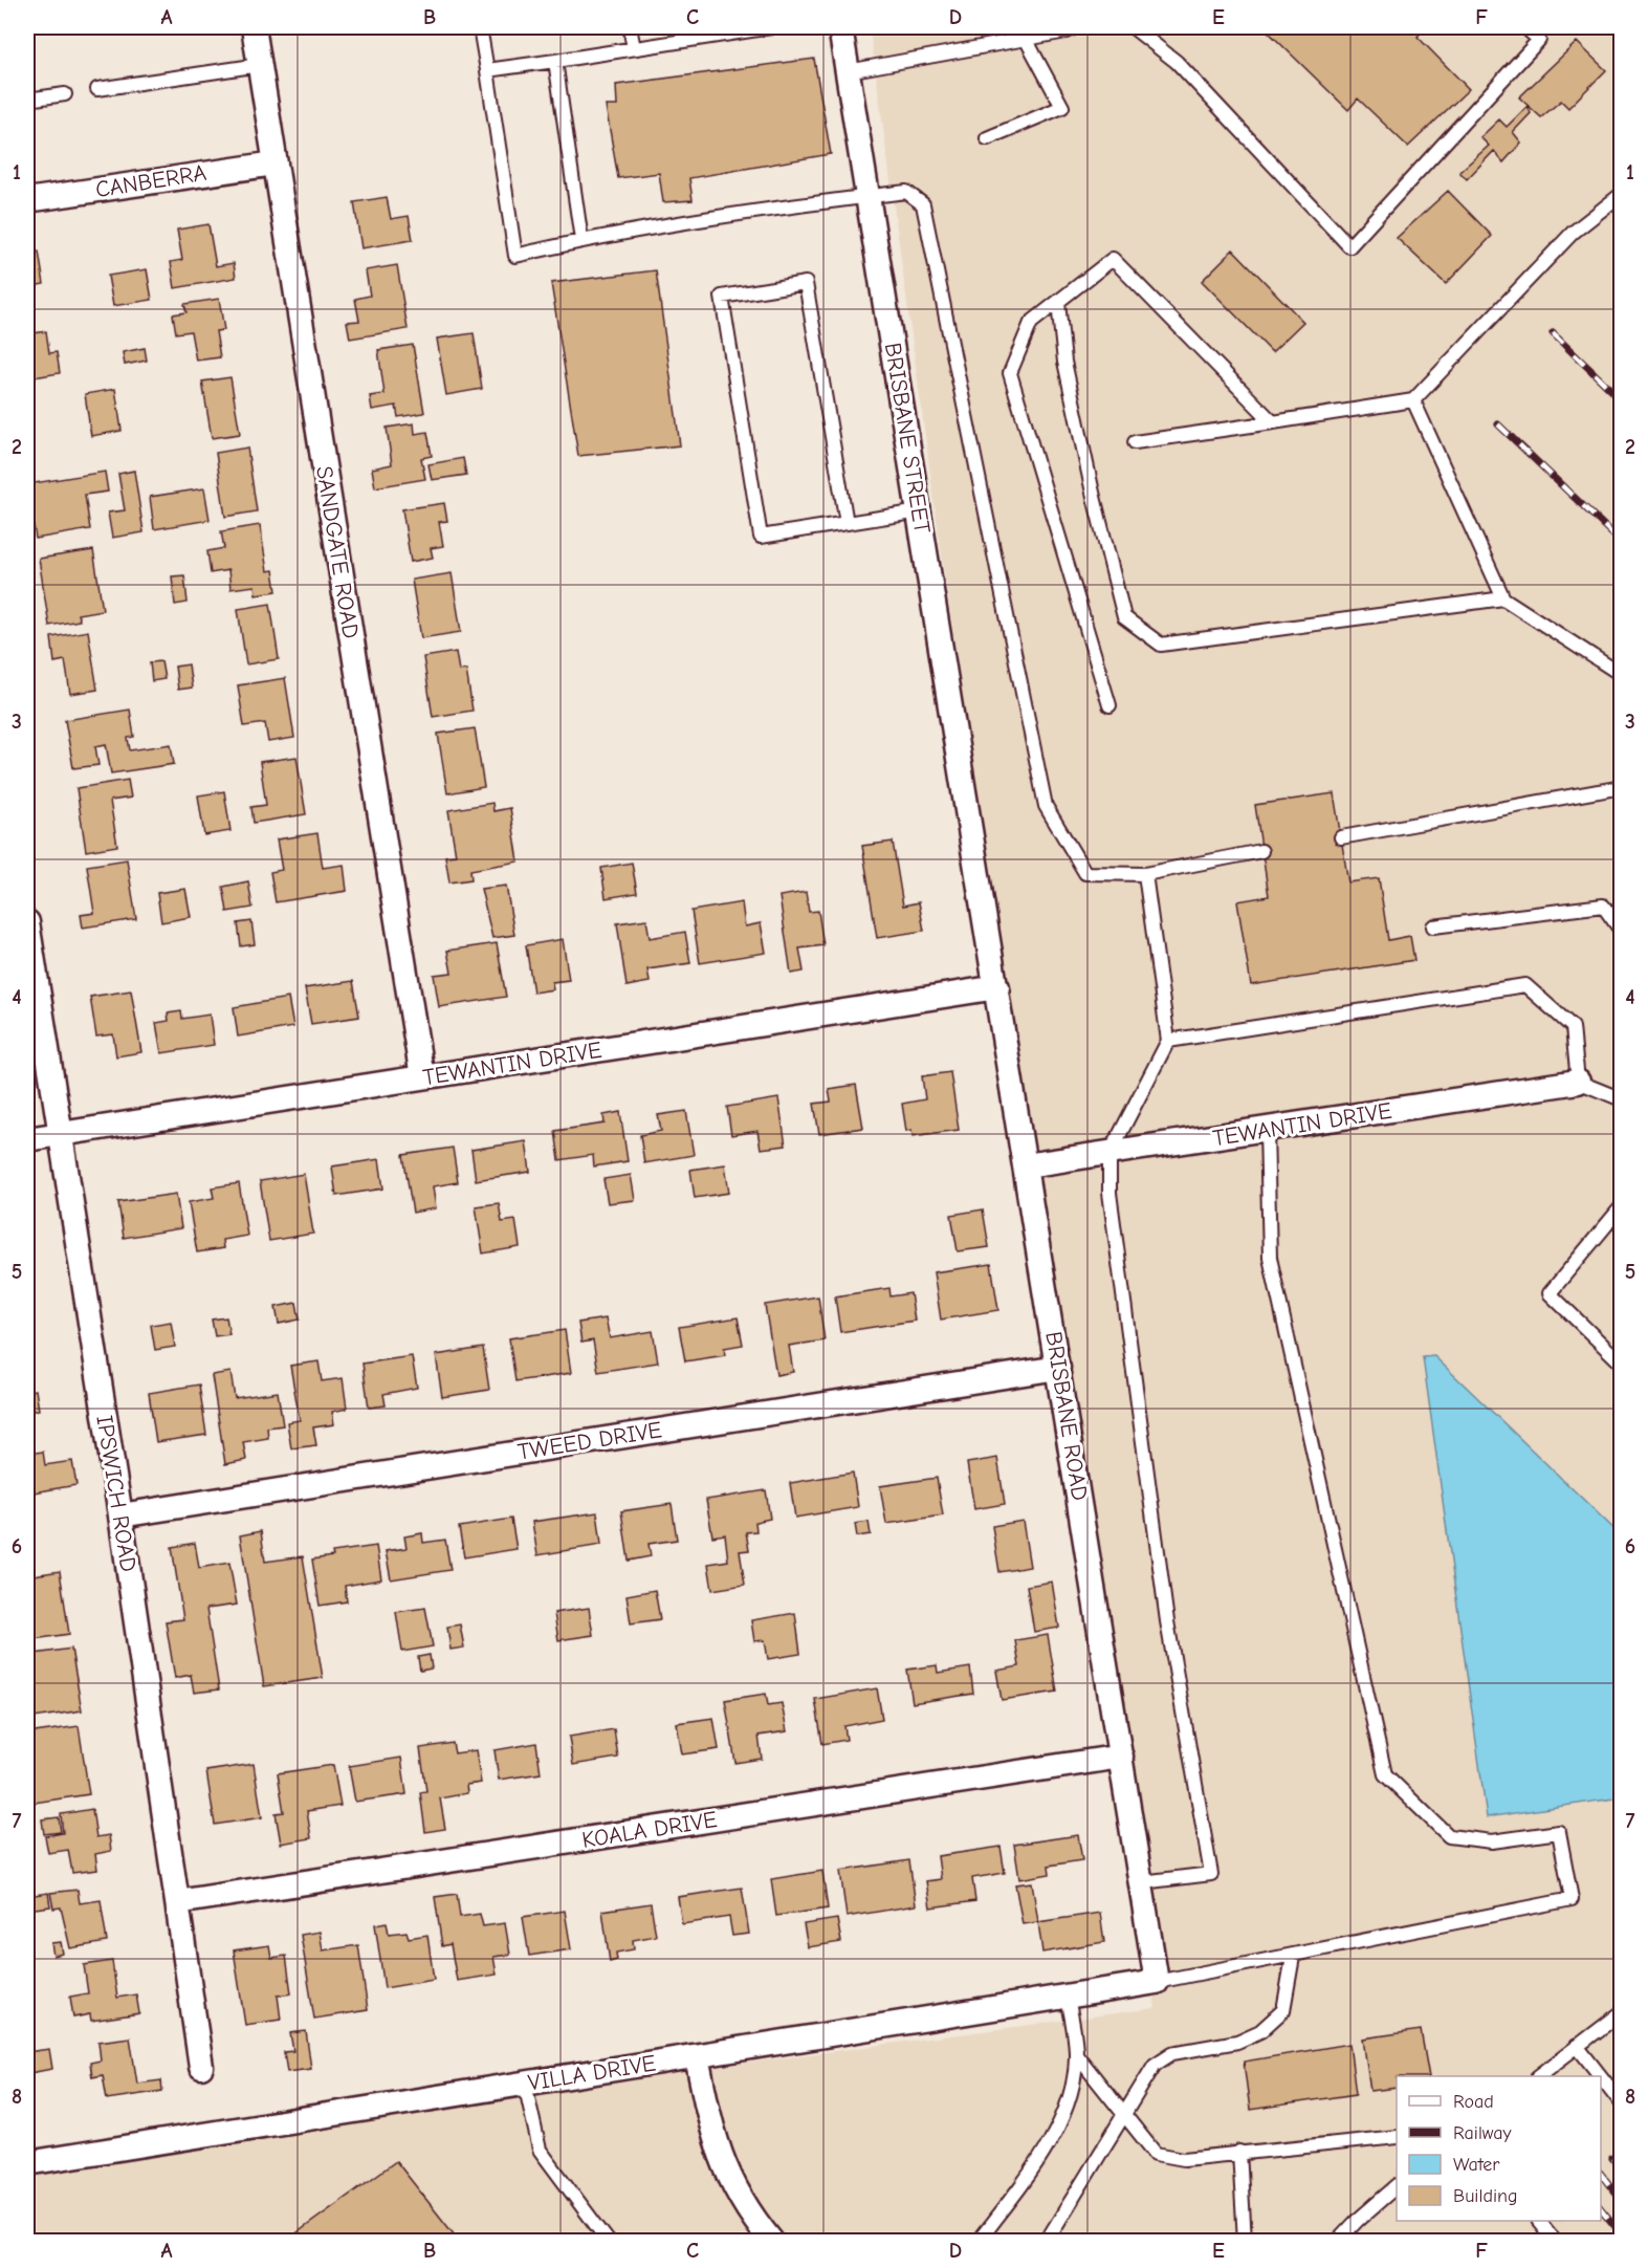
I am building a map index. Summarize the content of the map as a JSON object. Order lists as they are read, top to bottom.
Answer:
{
  "streets": {
    "street": [
      "CANBERRA",
      "BRISBANE STREET",
      "SANDGATE ROAD",
      "TEWANTIN DRIVE",
      "BRISBANE ROAD",
      "TWEED DRIVE",
      "IPSWICH ROAD",
      "KOALA DRIVE",
      "VILLA DRIVE"
    ]
  },
  "crossings": [
    ["CANBERRA", "SANDGATE ROAD"],
    ["BRISBANE STREET", "BRISBANE ROAD"],
    ["SANDGATE ROAD", "TEWANTIN DRIVE"],
    ["TEWANTIN DRIVE", "BRISBANE ROAD"],
    ["TEWANTIN DRIVE", "IPSWICH ROAD"],
    ["BRISBANE ROAD", "TWEED DRIVE"],
    ["BRISBANE ROAD", "KOALA DRIVE"],
    ["BRISBANE ROAD", "VILLA DRIVE"],
    ["TWEED DRIVE", "IPSWICH ROAD"],
    ["IPSWICH ROAD", "KOALA DRIVE"]
  ],
  "legend": [
    "Road",
    "Railway",
    "Water",
    "Building"
  ],
  "grid": {
    "columns": [
      "A",
      "B",
      "C",
      "D",
      "E",
      "F"
    ],
    "rows": [
      "1",
      "2",
      "3",
      "4",
      "5",
      "6",
      "7",
      "8"
    ]
  }
}
